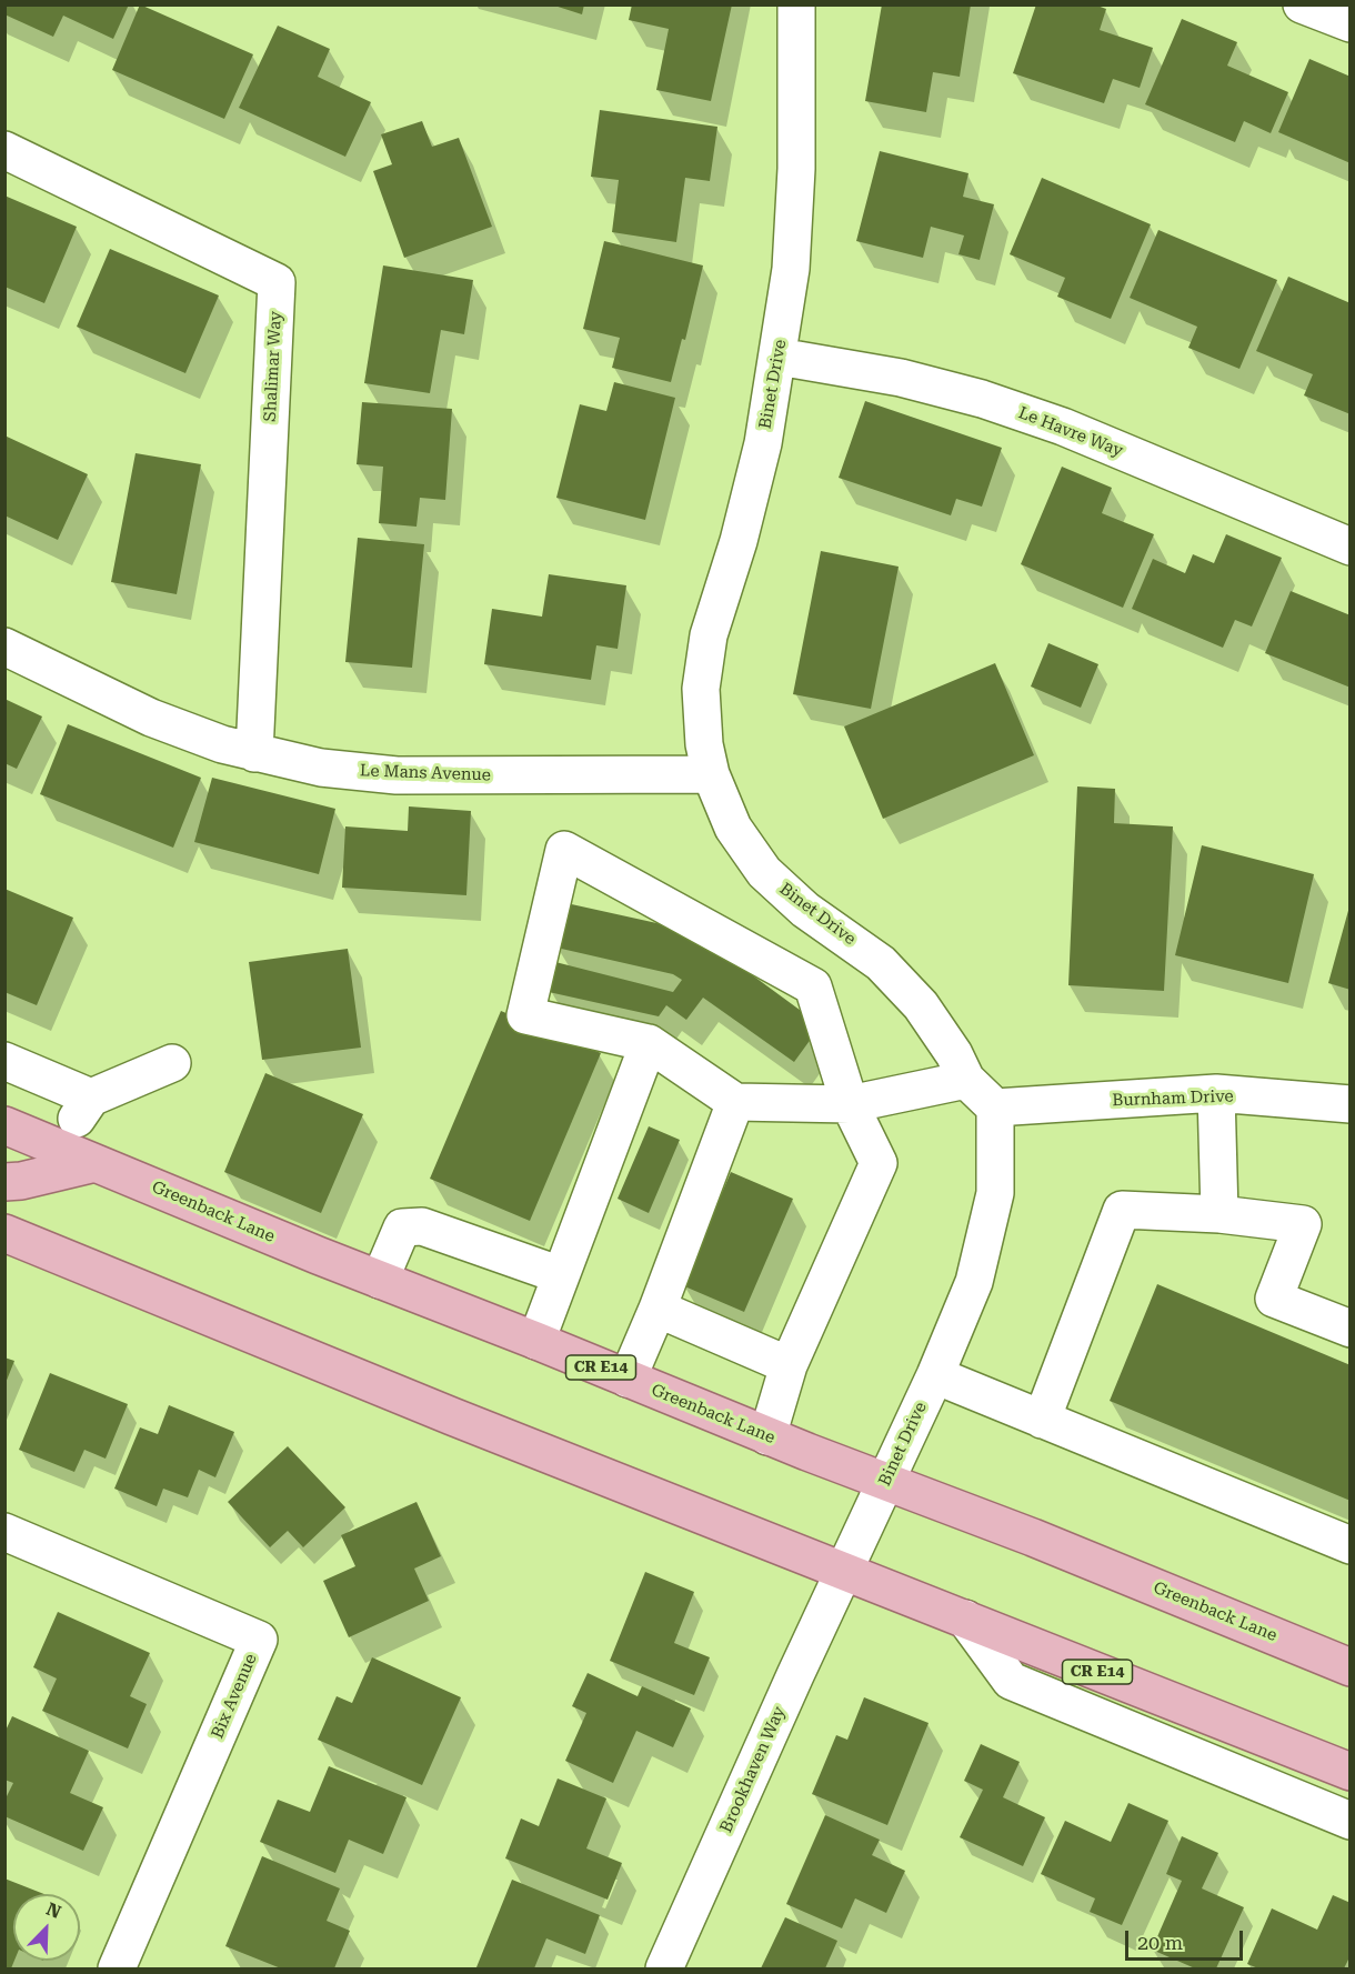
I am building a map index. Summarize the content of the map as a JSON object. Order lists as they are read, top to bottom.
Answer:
{
  "streets": {
    "main road": ["Greenback Lane", "CR E14"],
    "street": [
      "Shalimar Way",
      "Binet Drive",
      "Le Havre Way",
      "Le Mans Avenue",
      "Burnham Drive",
      "Bix Avenue",
      "Brookhaven Way"
    ]
  },
  "crossings": [
    ["Shalimar Way", "Le Mans Avenue"],
    ["Binet Drive", "Le Havre Way"],
    ["Binet Drive", "Le Mans Avenue"],
    ["Binet Drive", "Burnham Drive"],
    ["Binet Drive", "Greenback Lane"],
    ["Binet Drive", "CR E14"],
    ["Binet Drive", "Brookhaven Way"],
    ["CR E14", "Brookhaven Way"]
  ],
  "scale_bar": "20 m",
  "north": "top right"
}
